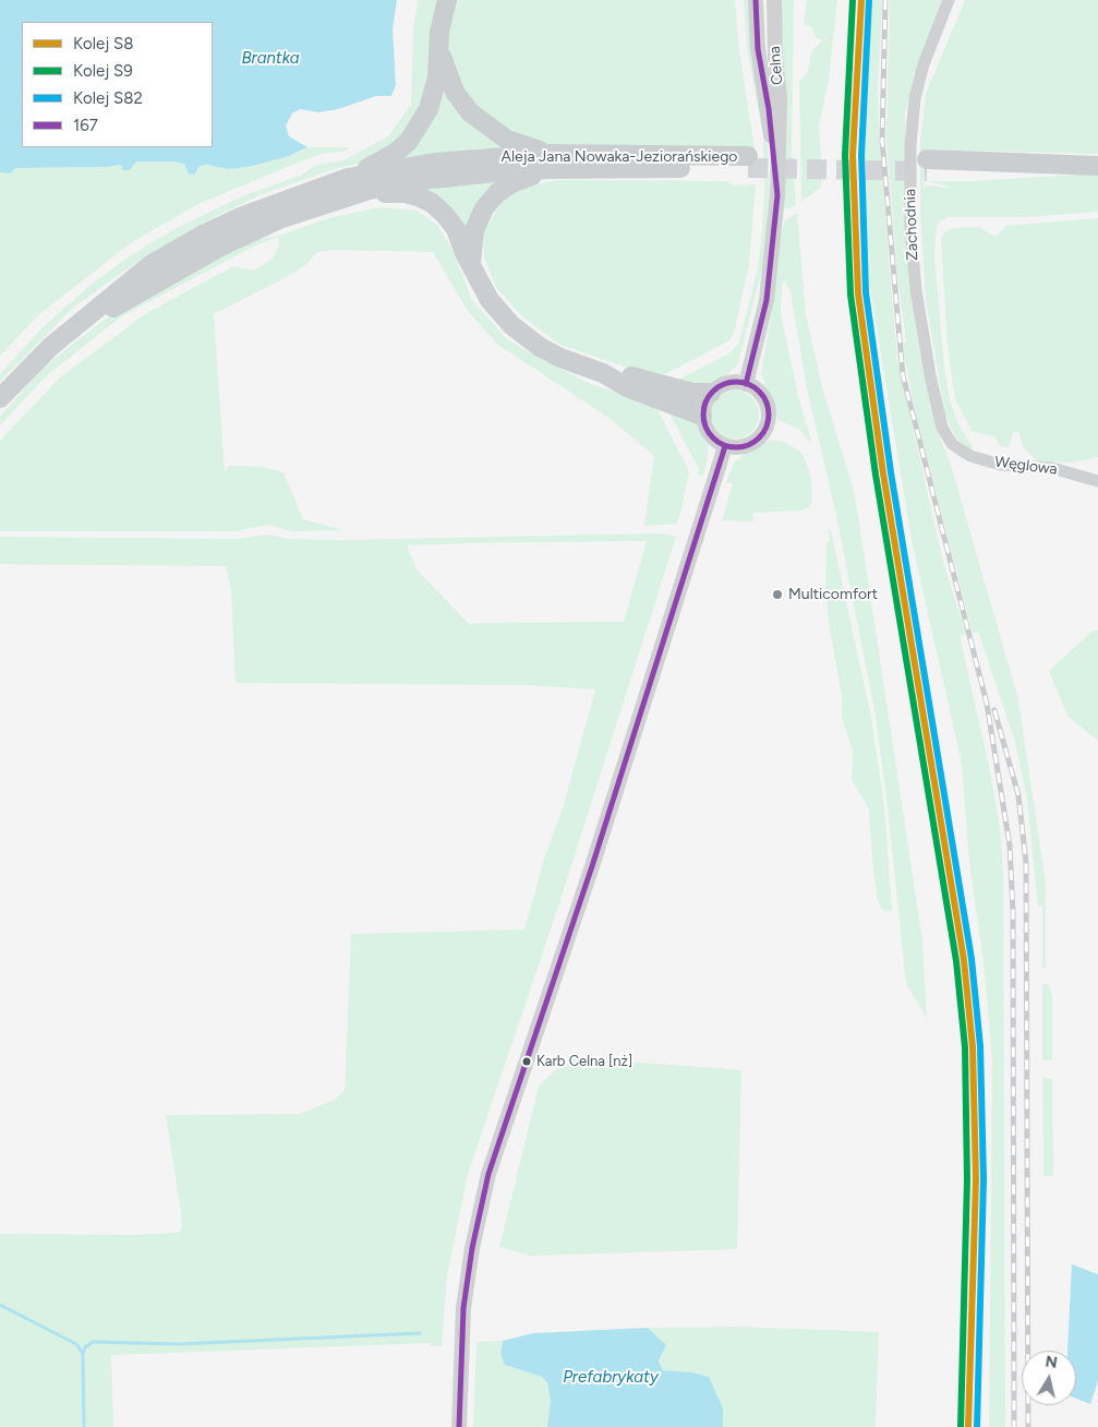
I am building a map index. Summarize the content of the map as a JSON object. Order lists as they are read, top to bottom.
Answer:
{
  "streets": {
    "main road": ["Aleja Jana Nowaka-Jeziorańskiego"],
    "street": ["Celna", "Zachodnia", "Węglowa"]
  },
  "crossings": [
    ["Zachodnia", "Węglowa"]
  ],
  "water": ["Brantka", "Prefabrykaty"],
  "places": ["Multicomfort", "Karb Celna [nż]"],
  "lines": [
    "rail line S8",
    "rail line S9",
    "rail line S82",
    "transit line 167"
  ],
  "legend": [
    "Kolej S8",
    "Kolej S9",
    "Kolej S82",
    "167"
  ],
  "north": "top"
}
